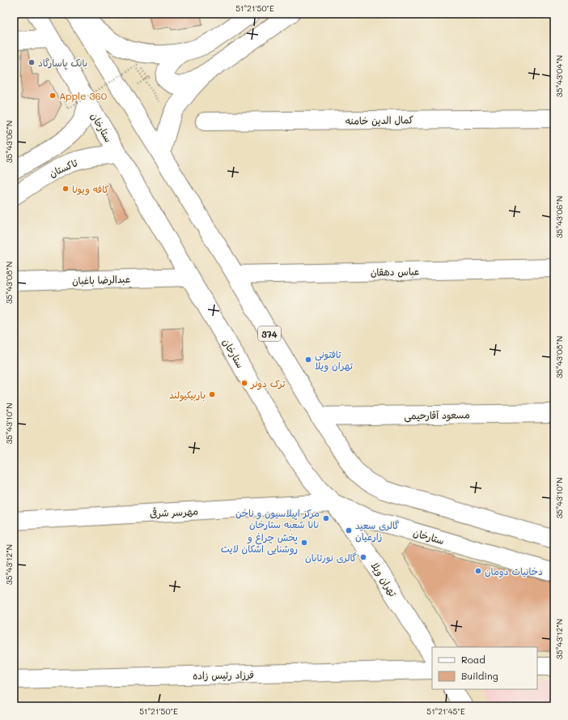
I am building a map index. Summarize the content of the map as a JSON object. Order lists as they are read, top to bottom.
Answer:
{
  "streets": {
    "main road": [
      "کمال الدین خامنه",
      "ستارخان",
      "تاکستان",
      "عباس دهقان",
      "عبدالرضا باغبان",
      "374",
      "مسعود آقارحیمی",
      "مهرسر شرقی",
      "تهران ویلا",
      "فرزاد رئیس زاده"
    ]
  },
  "crossings": [
    ["ستارخان", "تاکستان"],
    ["ستارخان", "عبدالرضا باغبان"],
    ["ستارخان", "مهرسر شرقی"],
    ["ستارخان", "تهران ویلا"],
    ["عباس دهقان", "374"],
    ["374", "مسعود آقارحیمی"],
    ["مهرسر شرقی", "تهران ویلا"]
  ],
  "places": [
    "بانک پاسارگاد",
    "Apple 360",
    "کافه ویونا",
    "تافتونی تهران ویلا",
    "ترک دونر",
    "باربیکیولند",
    "مرکز اپیلاسیون و ناخن نانا شعبه ستارخان",
    "گالری سعید زارعیان",
    "پخش چراغ و روشنایی اشکان لایت",
    "گالری نورتابان",
    "دخانیات دومان"
  ],
  "legend": ["Road", "Building"],
  "coordinates": [
    "51°21'50\"E",
    "35°43'04\"N",
    "35°43'06\"N",
    "35°43'08\"N",
    "35°43'10\"N",
    "35°43'12\"N",
    "51°21'45\"E"
  ]
}
